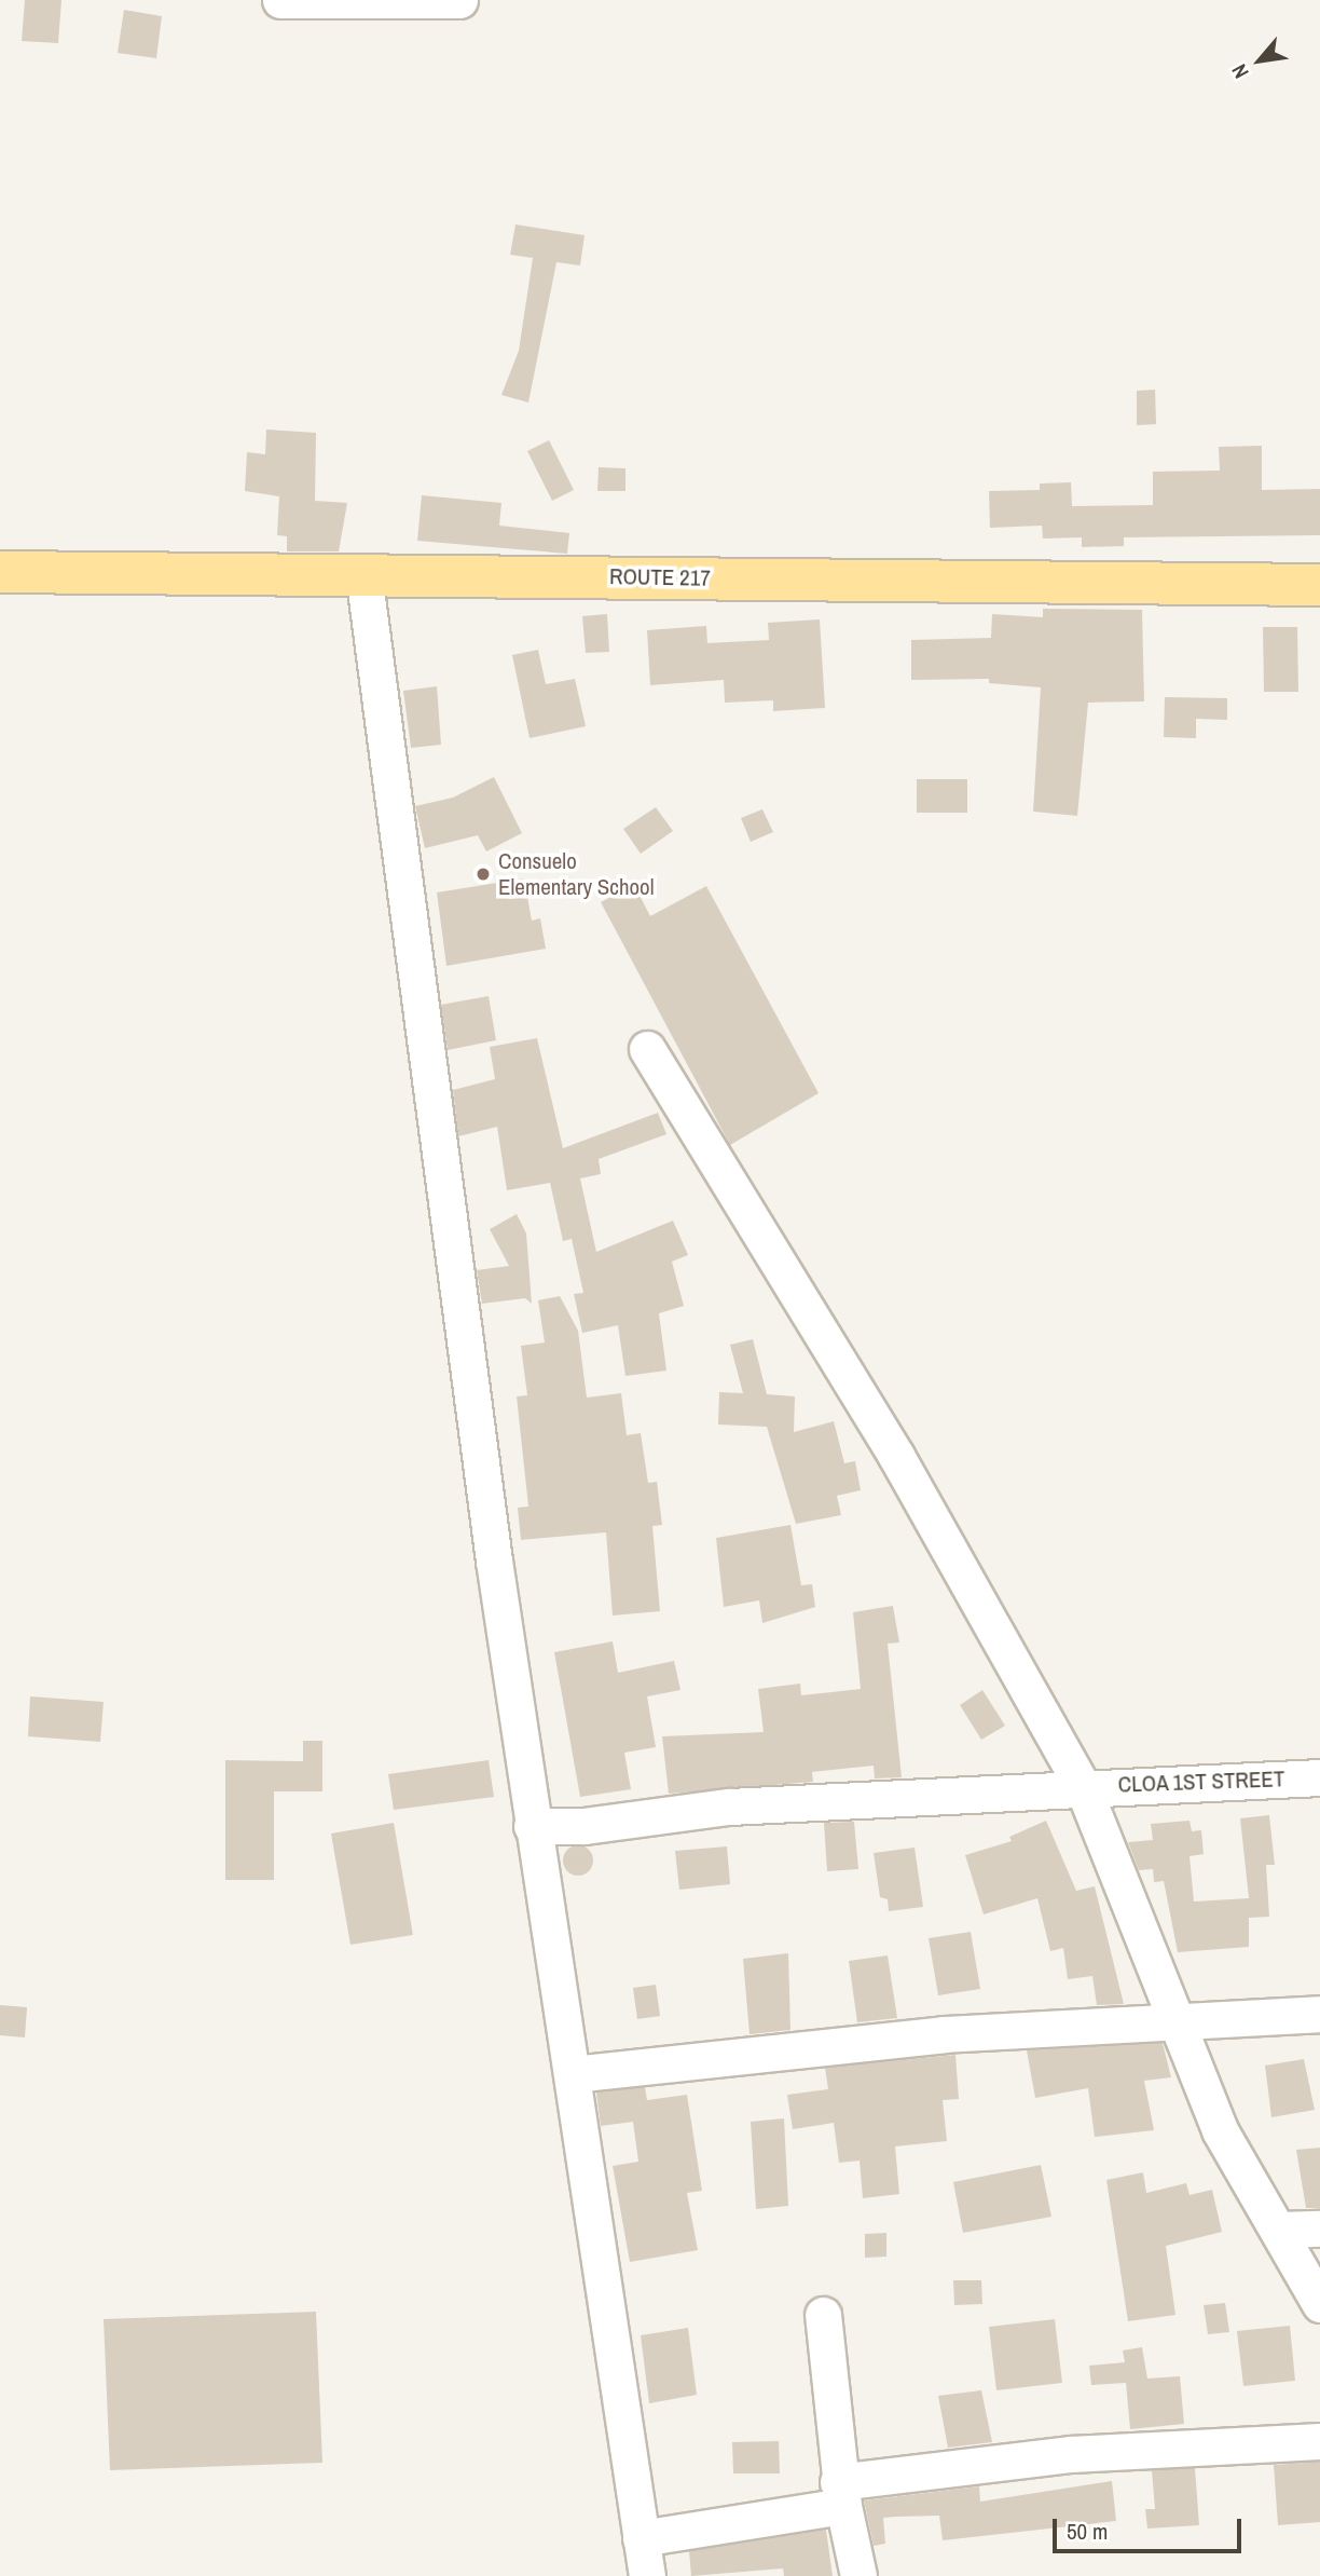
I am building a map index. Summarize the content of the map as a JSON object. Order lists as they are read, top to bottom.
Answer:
{
  "streets": {
    "main road": ["ROUTE 217"],
    "street": ["CLOA 1ST STREET"]
  },
  "places": ["Consuelo Elementary School"],
  "scale_bar": "50 m",
  "north": "bottom left"
}
